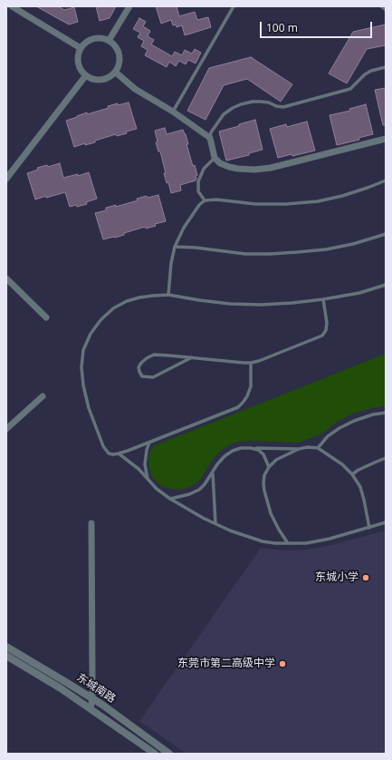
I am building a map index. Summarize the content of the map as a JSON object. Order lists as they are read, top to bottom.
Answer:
{
  "streets": {
    "street": ["东城南路"]
  },
  "places": ["东城小学", "东莞市第二高级中学"],
  "scale_bar": "100 m"
}
